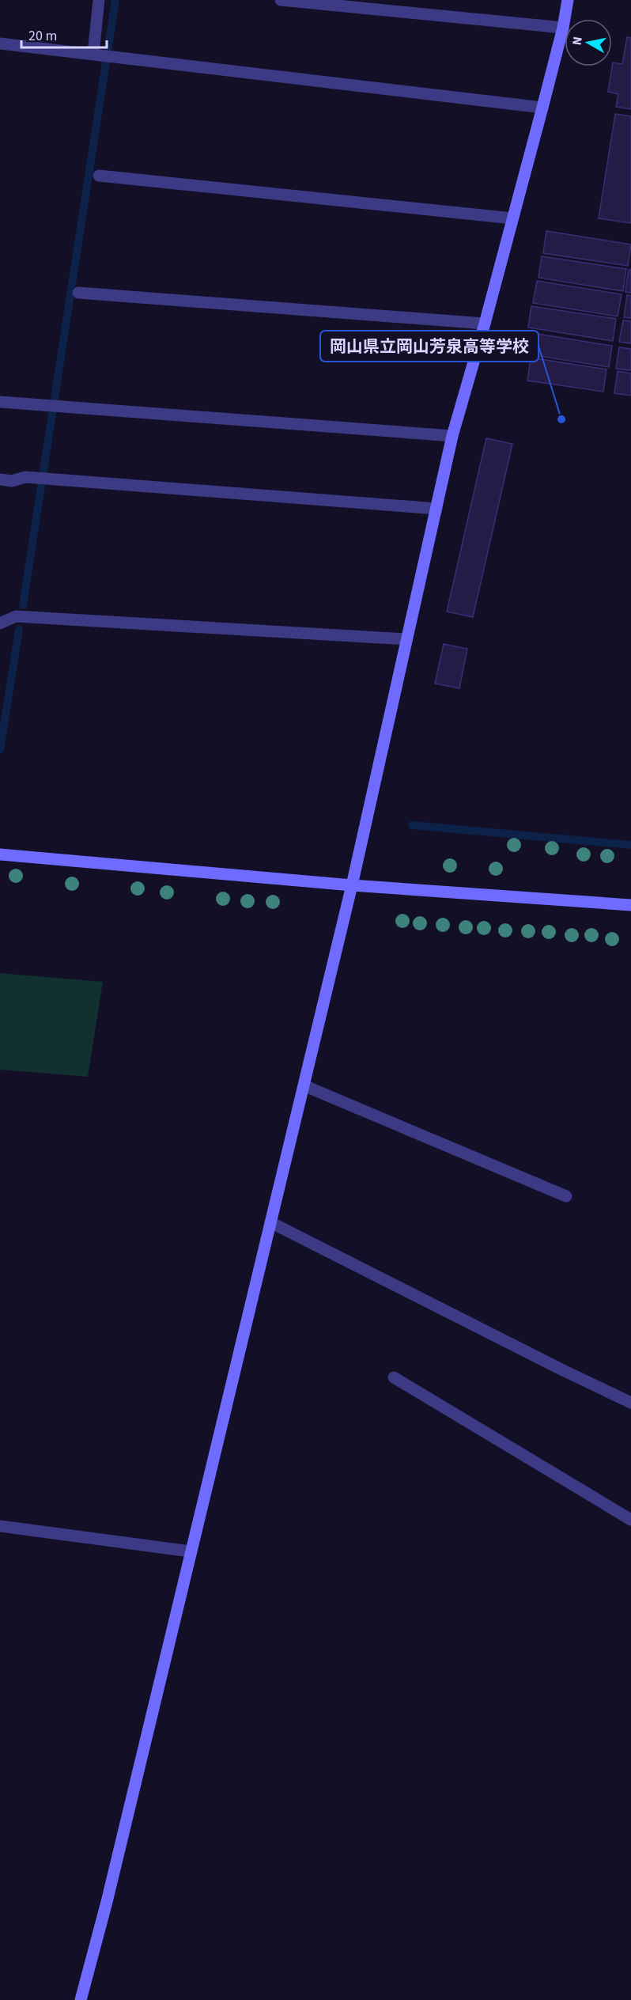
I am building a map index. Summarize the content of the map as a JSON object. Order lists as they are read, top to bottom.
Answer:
{
  "places": ["岡山県立岡山芳泉高等学校"],
  "scale_bar": "20 m",
  "north": "left"
}
